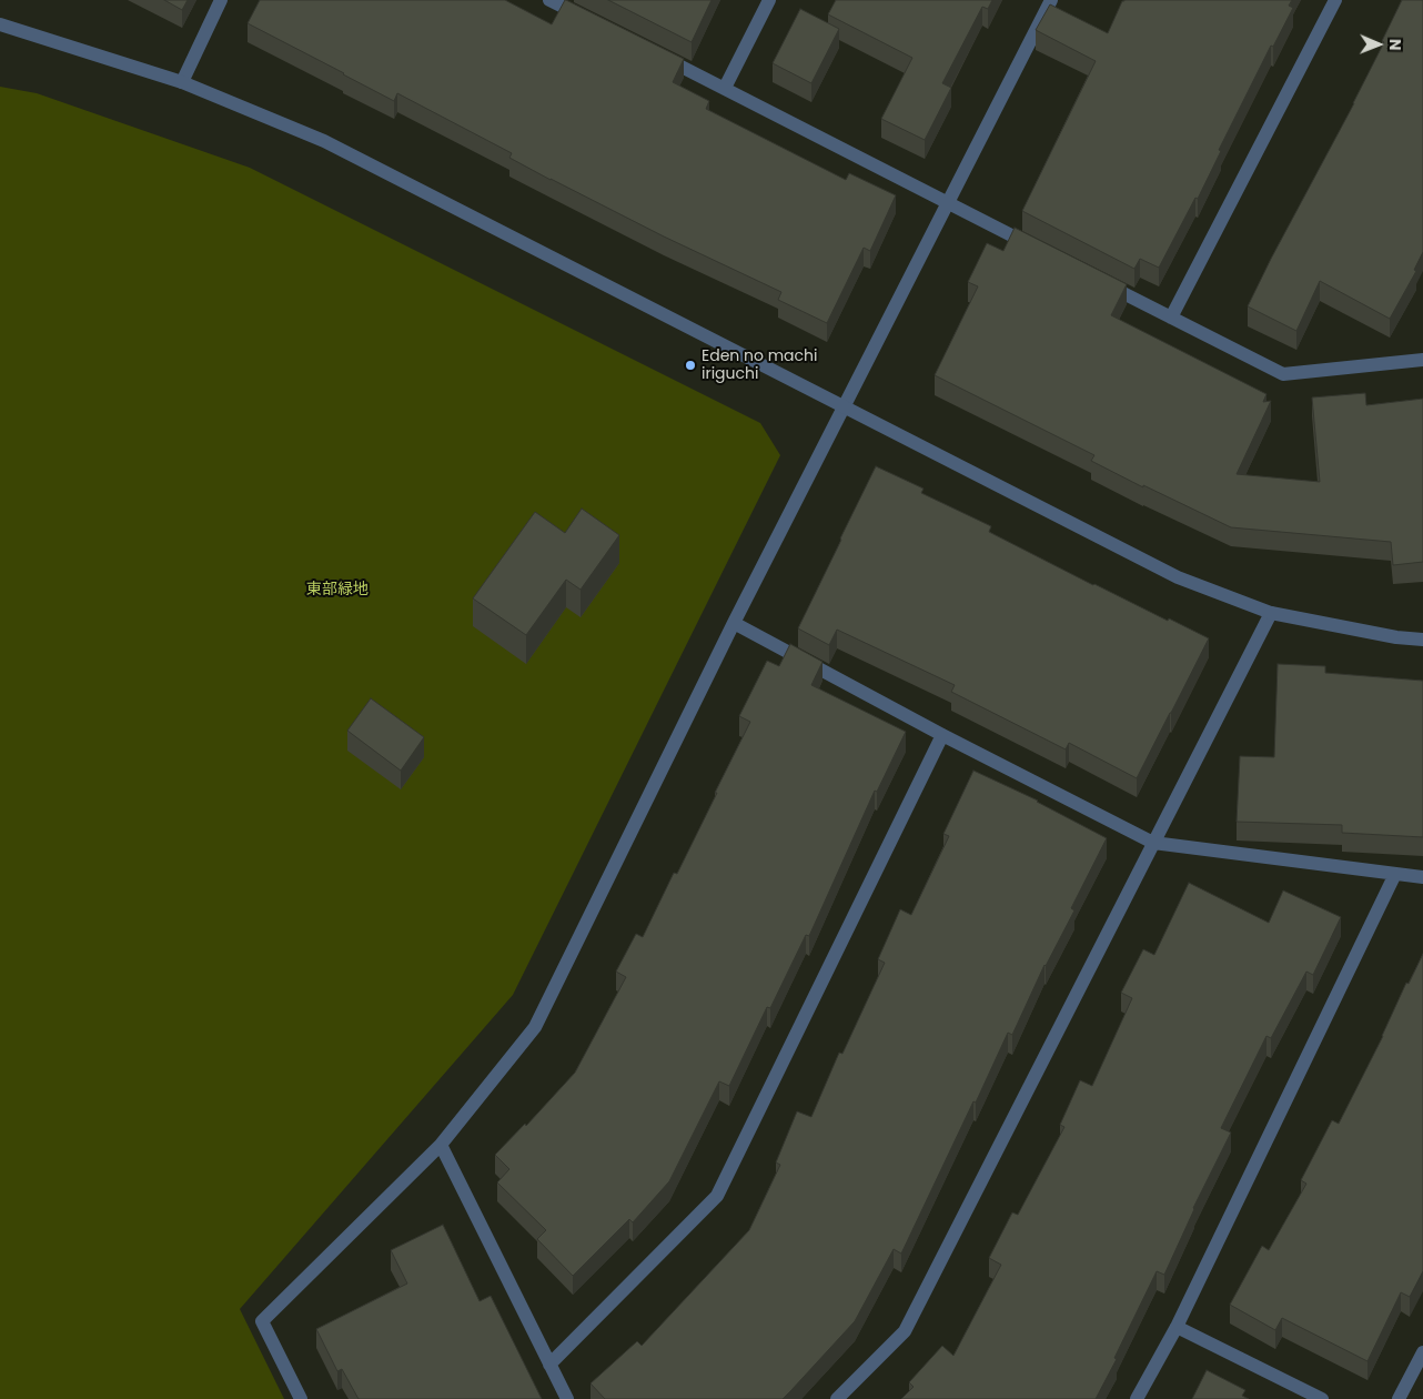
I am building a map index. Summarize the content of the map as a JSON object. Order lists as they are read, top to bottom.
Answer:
{
  "parks": ["東部緑地"],
  "places": ["Eden no machi iriguchi"],
  "north": "right"
}
